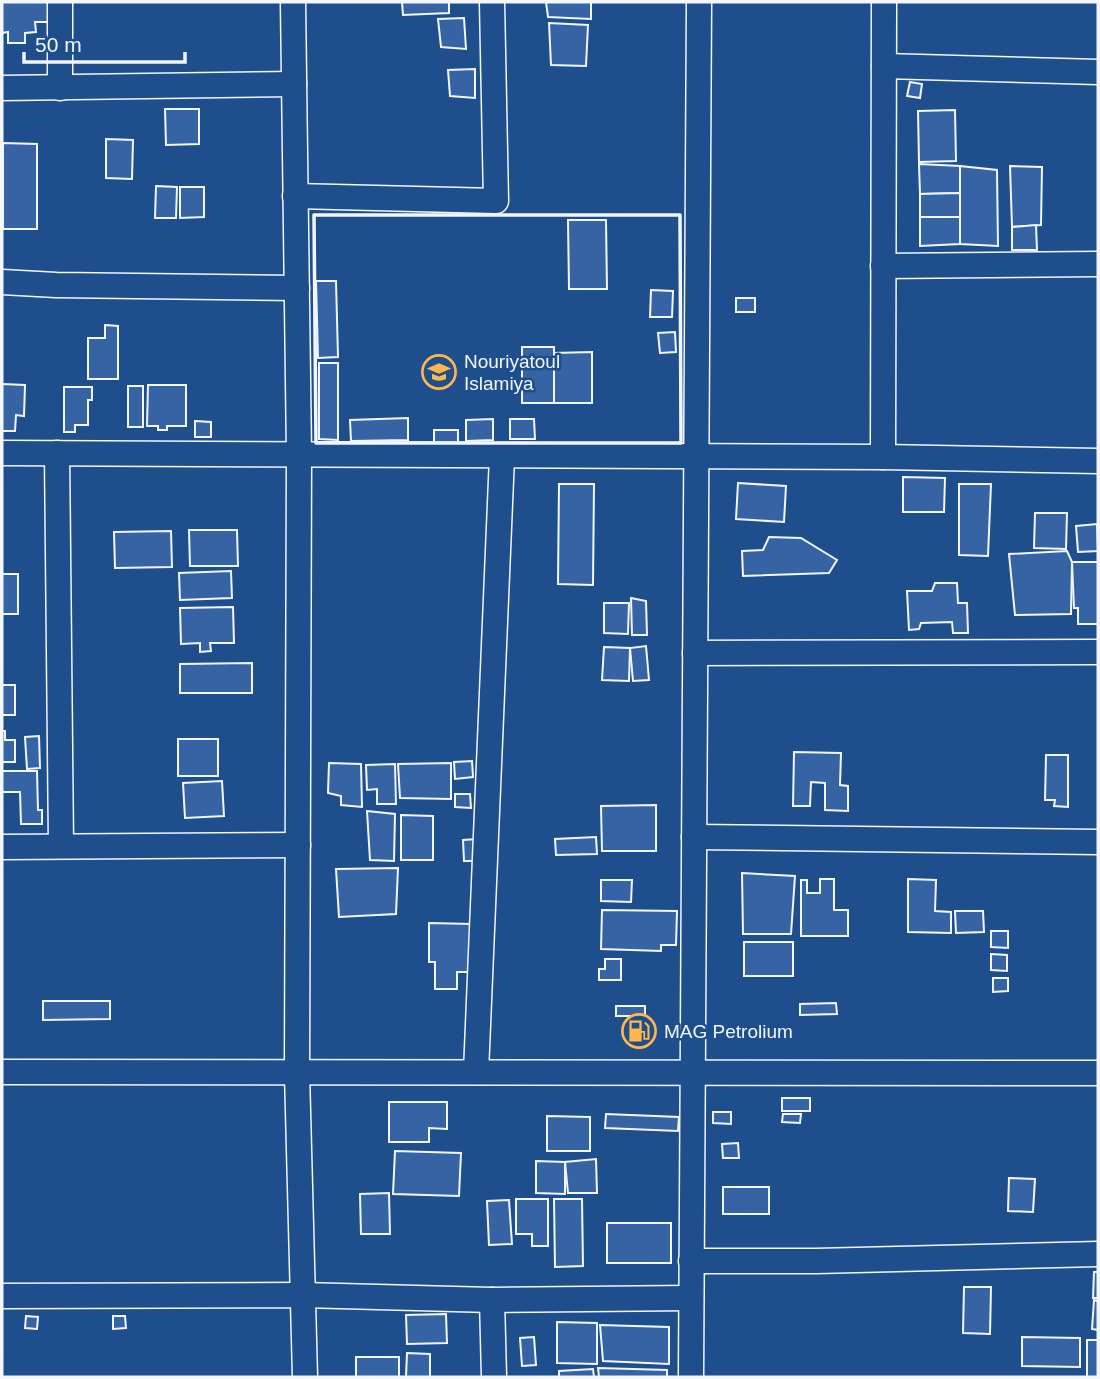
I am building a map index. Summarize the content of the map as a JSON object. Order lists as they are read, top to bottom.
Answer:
{
  "places": {
    "school or university": ["Nouriyatoul Islamiya"],
    "fuel station": ["MAG Petrolium"]
  },
  "scale_bar": "50 m"
}
